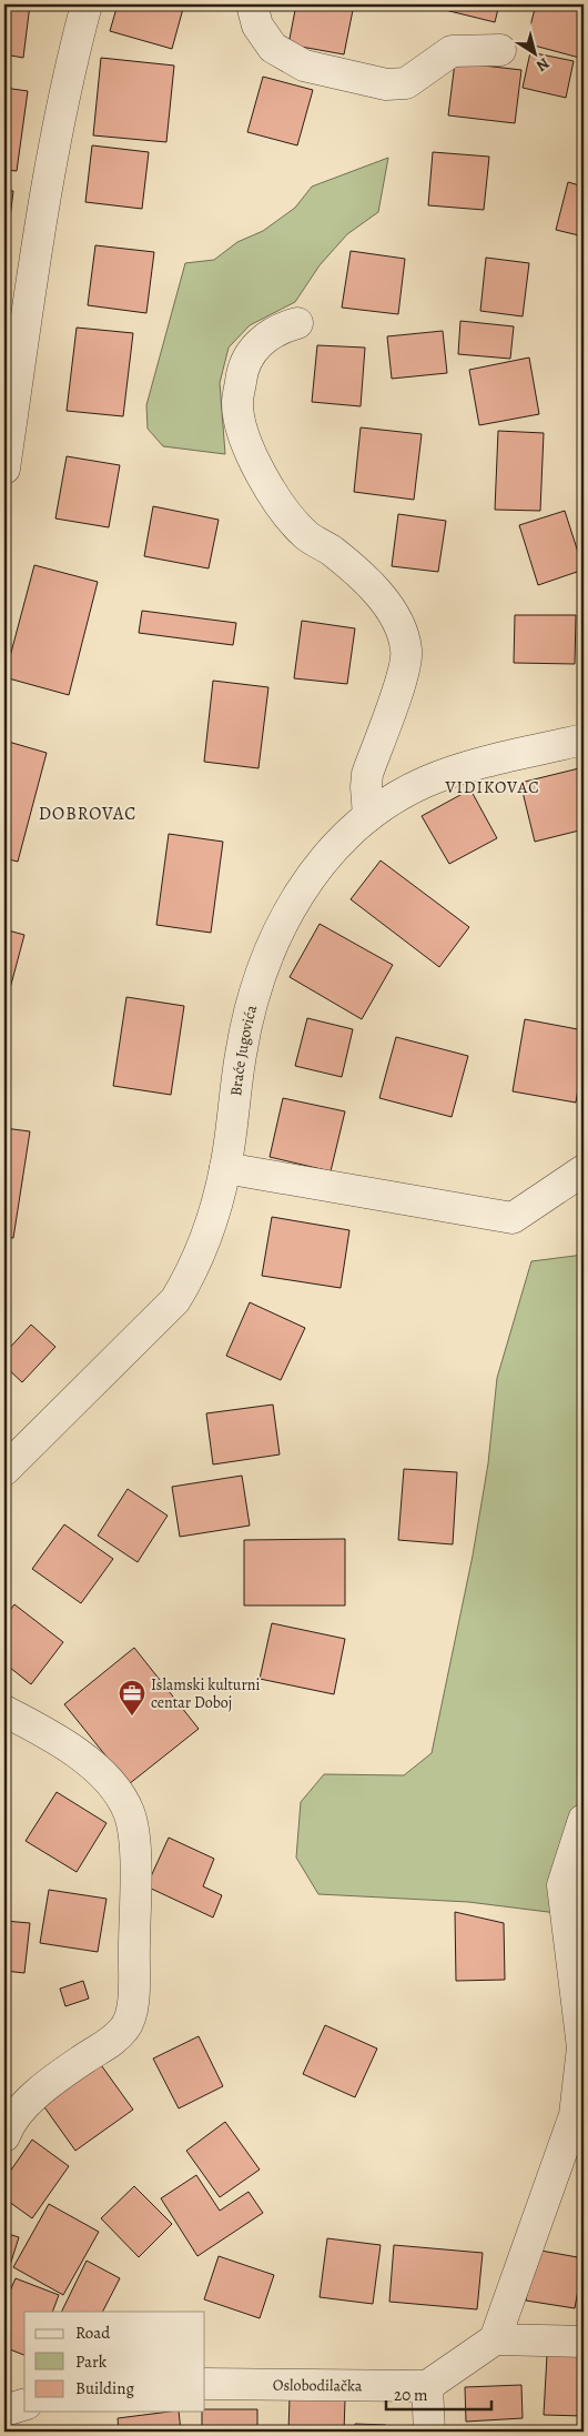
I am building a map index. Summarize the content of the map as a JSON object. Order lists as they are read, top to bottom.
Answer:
{
  "streets": {
    "street": ["Braće Jugovića", "Oslobodilačka"]
  },
  "districts": ["VIDIKOVAC", "DOBROVAC"],
  "places": {
    "office": ["Islamski kulturni centar Doboj"]
  },
  "legend": ["Road", "Park", "Building"],
  "scale_bar": "20 m",
  "north": "bottom right"
}
